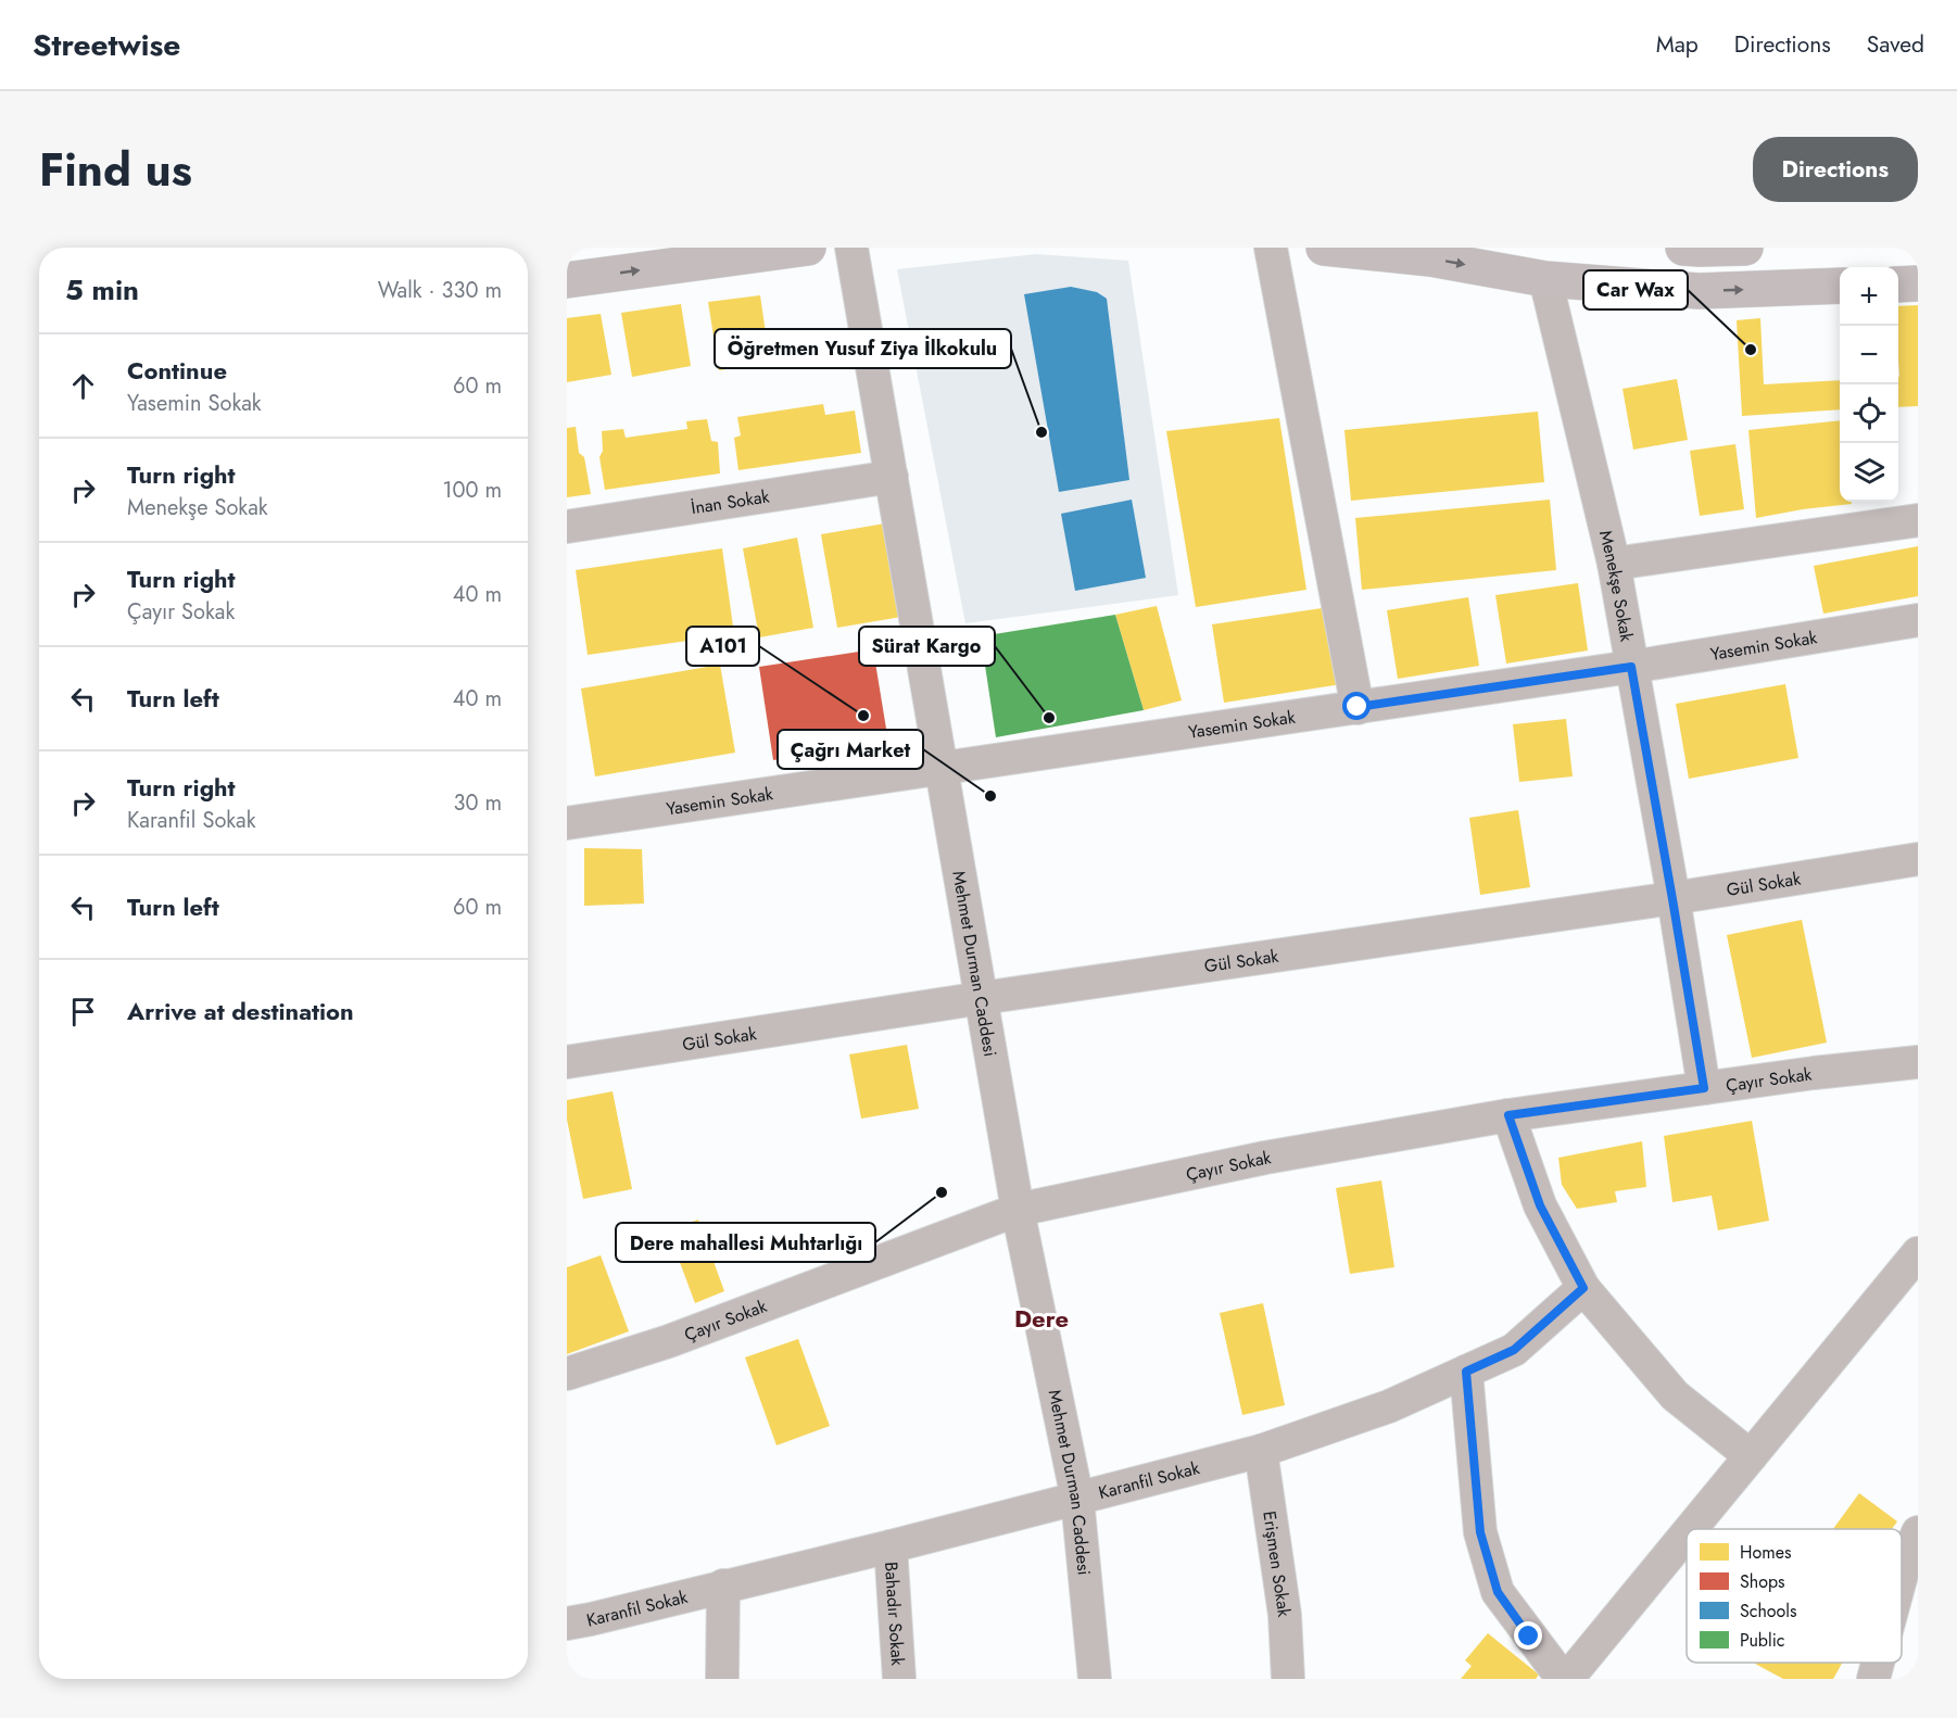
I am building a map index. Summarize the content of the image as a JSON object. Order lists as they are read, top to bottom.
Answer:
{
  "streets": {
    "street": [
      "İnan Sokak",
      "Menekşe Sokak",
      "Yasemin Sokak",
      "Gül Sokak",
      "Mehmet Durman Caddesi",
      "Çayır Sokak",
      "Karanfil Sokak",
      "Erişmen Sokak",
      "Bahadır Sokak"
    ]
  },
  "crossings": [
    ["İnan Sokak", "Mehmet Durman Caddesi"],
    ["Menekşe Sokak", "Yasemin Sokak"],
    ["Menekşe Sokak", "Gül Sokak"],
    ["Menekşe Sokak", "Çayır Sokak"],
    ["Yasemin Sokak", "Mehmet Durman Caddesi"],
    ["Gül Sokak", "Mehmet Durman Caddesi"],
    ["Mehmet Durman Caddesi", "Çayır Sokak"],
    ["Mehmet Durman Caddesi", "Karanfil Sokak"],
    ["Karanfil Sokak", "Erişmen Sokak"],
    ["Karanfil Sokak", "Bahadır Sokak"]
  ],
  "districts": ["Dere"],
  "places": [
    "Car Wax",
    "Öğretmen Yusuf Ziya İlkokulu",
    "A101",
    "Sürat Kargo",
    "Çağrı Market",
    "Dere mahallesi Muhtarlığı"
  ],
  "legend": [
    "Homes",
    "Shops",
    "Schools",
    "Public"
  ],
  "page": {
    "header": "Streetwise",
    "nav": ["Map", "Directions", "Saved"],
    "title": "Find us",
    "buttons": "Directions",
    "heading": ["5 min", "Walk · 330 m"],
    "map_buttons": ["+", "−"],
    "list": [
      ["Continue", "Yasemin Sokak", "60 m"],
      ["Turn right", "Menekşe Sokak", "100 m"],
      ["Turn right", "Çayır Sokak", "40 m"],
      ["Turn left", "40 m"],
      ["Turn right", "Karanfil Sokak", "30 m"],
      ["Turn left", "60 m"],
      "Arrive at destination"
    ]
  }
}
